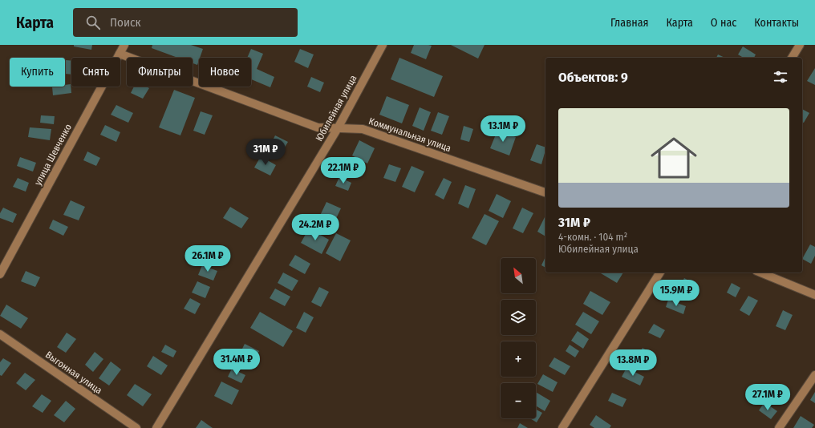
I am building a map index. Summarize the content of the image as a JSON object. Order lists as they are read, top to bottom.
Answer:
{
  "streets": {
    "street": [
      "Юбилейная улица",
      "Коммунальная улица",
      "улица Шевченко",
      "Выгонная улица"
    ]
  },
  "crossings": [
    ["Юбилейная улица", "Коммунальная улица"],
    ["Коммунальная улица", "улица Шевченко"]
  ],
  "north": "top left",
  "page": {
    "header": "Карта",
    "search": "Поиск",
    "nav": [
      "Главная",
      "Карта",
      "О нас",
      "Контакты"
    ],
    "chip": [
      "Купить",
      "Снять",
      "Фильтры",
      "Новое"
    ],
    "heading": "Объектов: 9",
    "list": [
      {
        "name": "31M ₽",
        "note": "4-комн. · 104 m² · Юбилейная улица"
      }
    ],
    "price": [
      "13.1M ₽",
      "31M ₽",
      "22.1M ₽",
      "24.2M ₽",
      "26.1M ₽",
      "15.9M ₽",
      "31.4M ₽",
      "13.8M ₽",
      "27.1M ₽"
    ],
    "map_buttons": ["+", "−"]
  }
}
